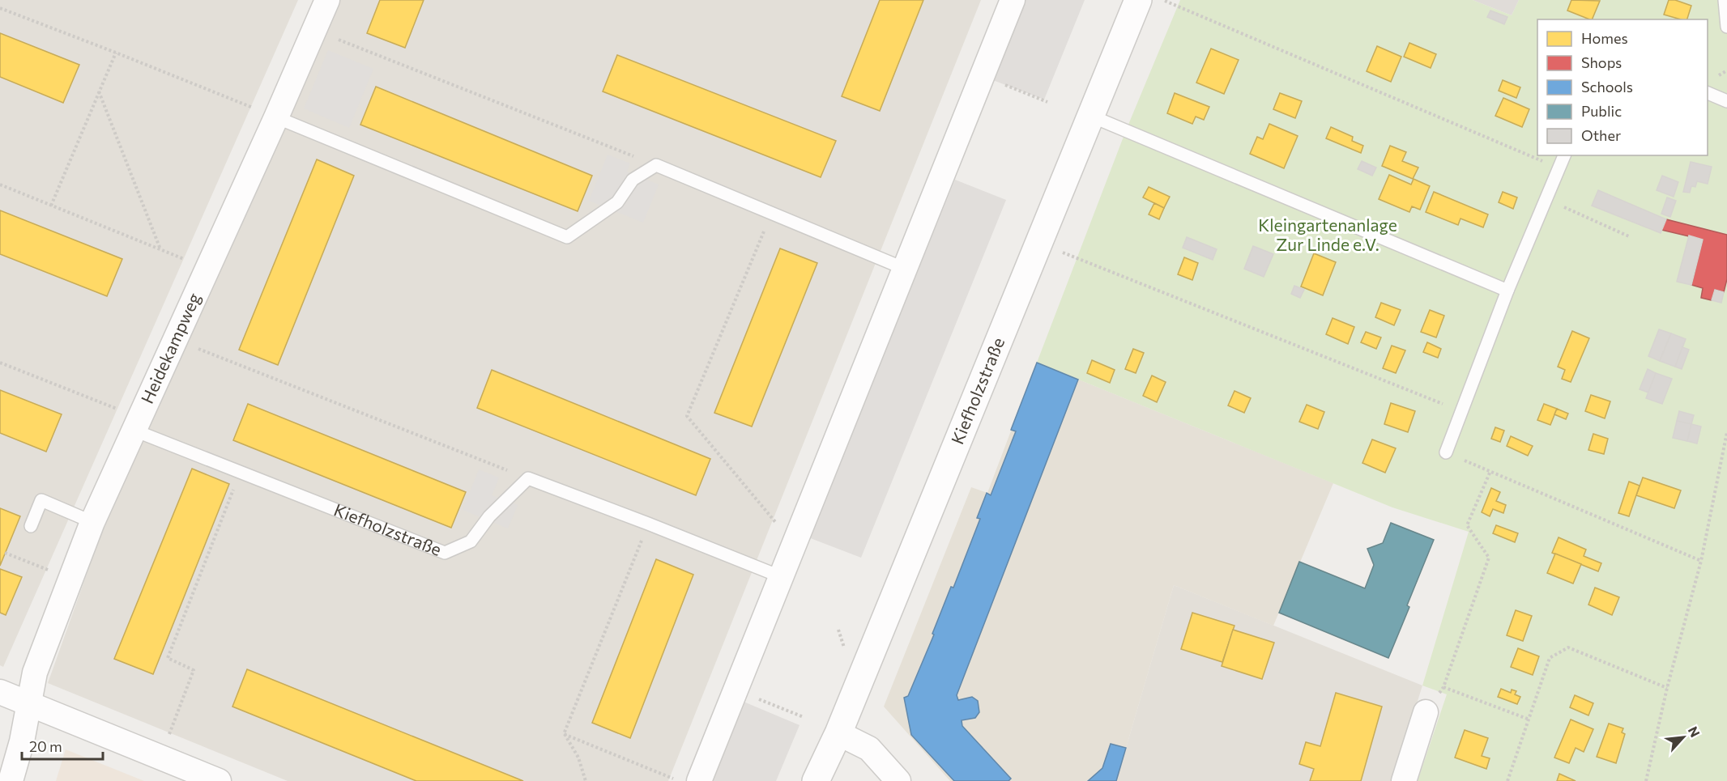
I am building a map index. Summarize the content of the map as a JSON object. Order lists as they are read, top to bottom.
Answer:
{
  "streets": {
    "street": ["Heidekampweg", "Kiefholzstraße"]
  },
  "crossings": [
    ["Heidekampweg", "Kiefholzstraße"]
  ],
  "parks": ["Kleingartenanlage Zur Linde e.V."],
  "legend": [
    "Homes",
    "Shops",
    "Schools",
    "Public",
    "Other"
  ],
  "scale_bar": "20 m",
  "north": "top right"
}
